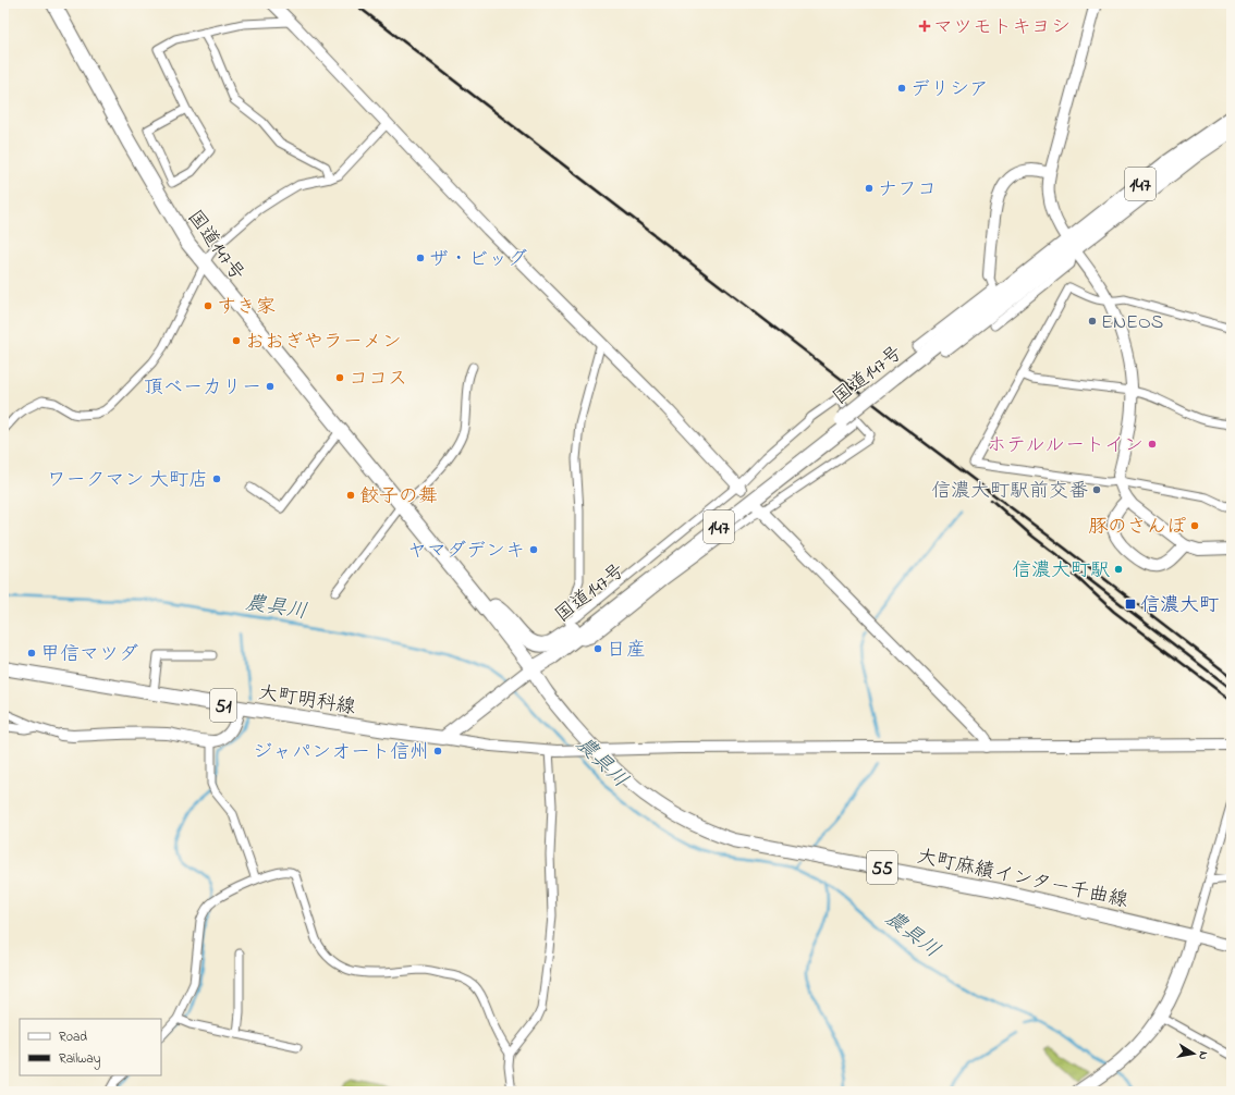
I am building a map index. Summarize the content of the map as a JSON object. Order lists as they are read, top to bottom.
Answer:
{
  "streets": {
    "highway": ["147", "国道147号"],
    "main road": [
      "大町明科線",
      "51",
      "55",
      "大町麻績インター千曲線"
    ]
  },
  "crossings": [
    ["147", "国道147号"],
    ["国道147号", "大町麻績インター千曲線"]
  ],
  "water": ["農具川"],
  "places": {
    "health": ["マツモトキヨシ"],
    "other": [
      "デリシア",
      "ナフコ",
      "ザ・ビッグ",
      "すき家",
      "ENEOS",
      "おおぎやラーメン",
      "ココス",
      "頂ベーカリー",
      "ホテルルートイン",
      "ワークマン 大町店",
      "信濃大町駅前交番",
      "餃子の舞",
      "豚のさんぽ",
      "ヤマダデンキ",
      "信濃大町駅",
      "日産",
      "甲信マツダ",
      "ジャパンオート信州"
    ],
    "transit": ["信濃大町"]
  },
  "legend": ["Road", "Railway"],
  "north": "right"
}
